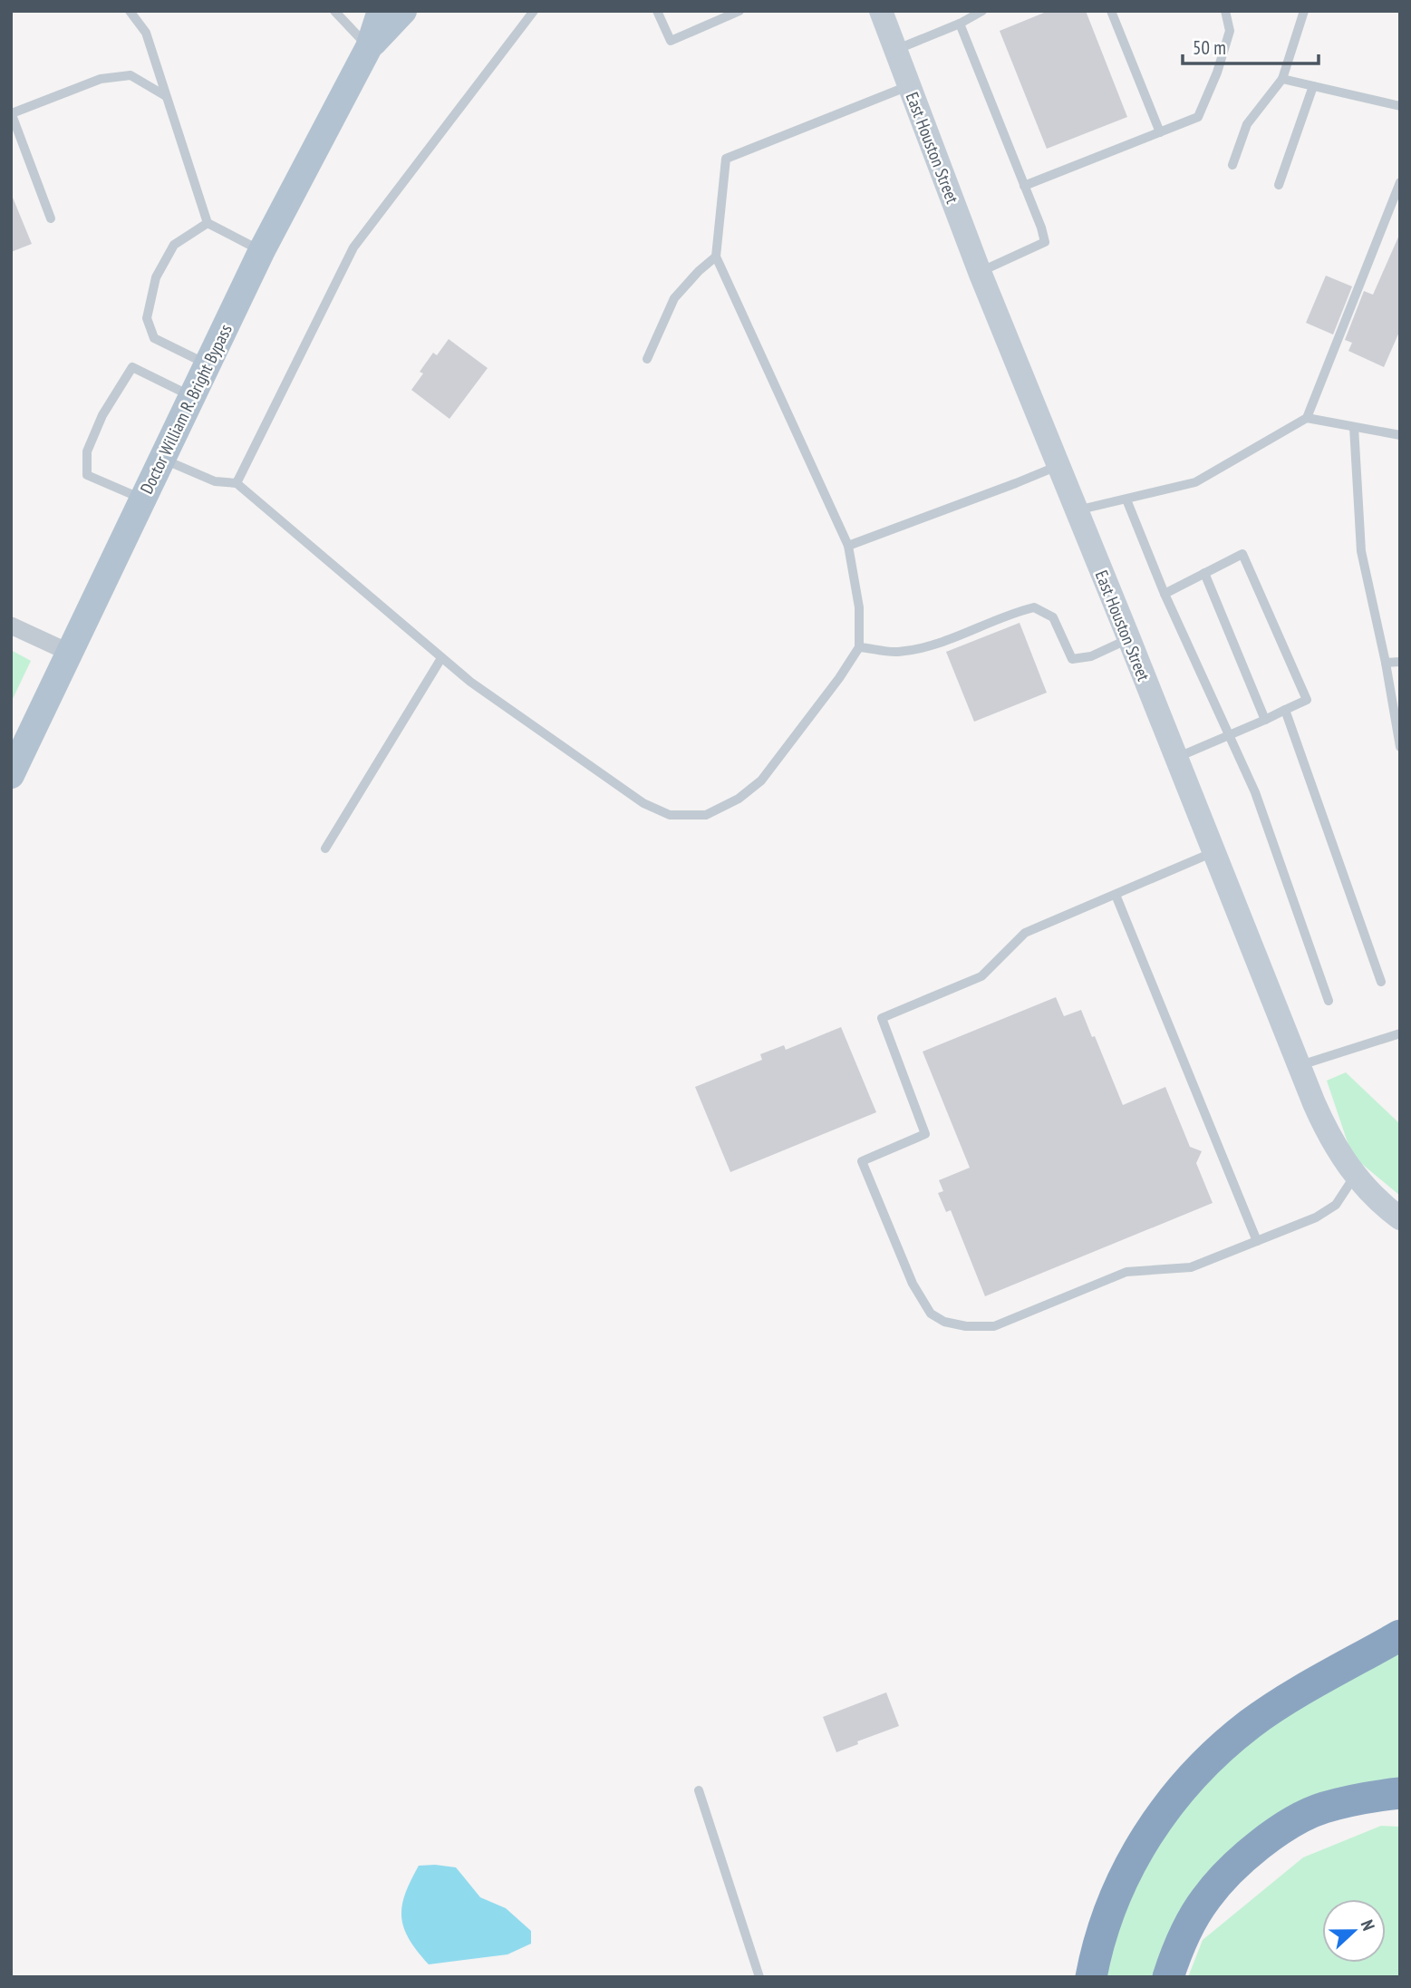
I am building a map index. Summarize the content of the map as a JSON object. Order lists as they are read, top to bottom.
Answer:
{
  "streets": {
    "main road": ["Doctor William R. Bright Bypass"],
    "street": ["East Houston Street"]
  },
  "scale_bar": "50 m",
  "north": "right"
}
